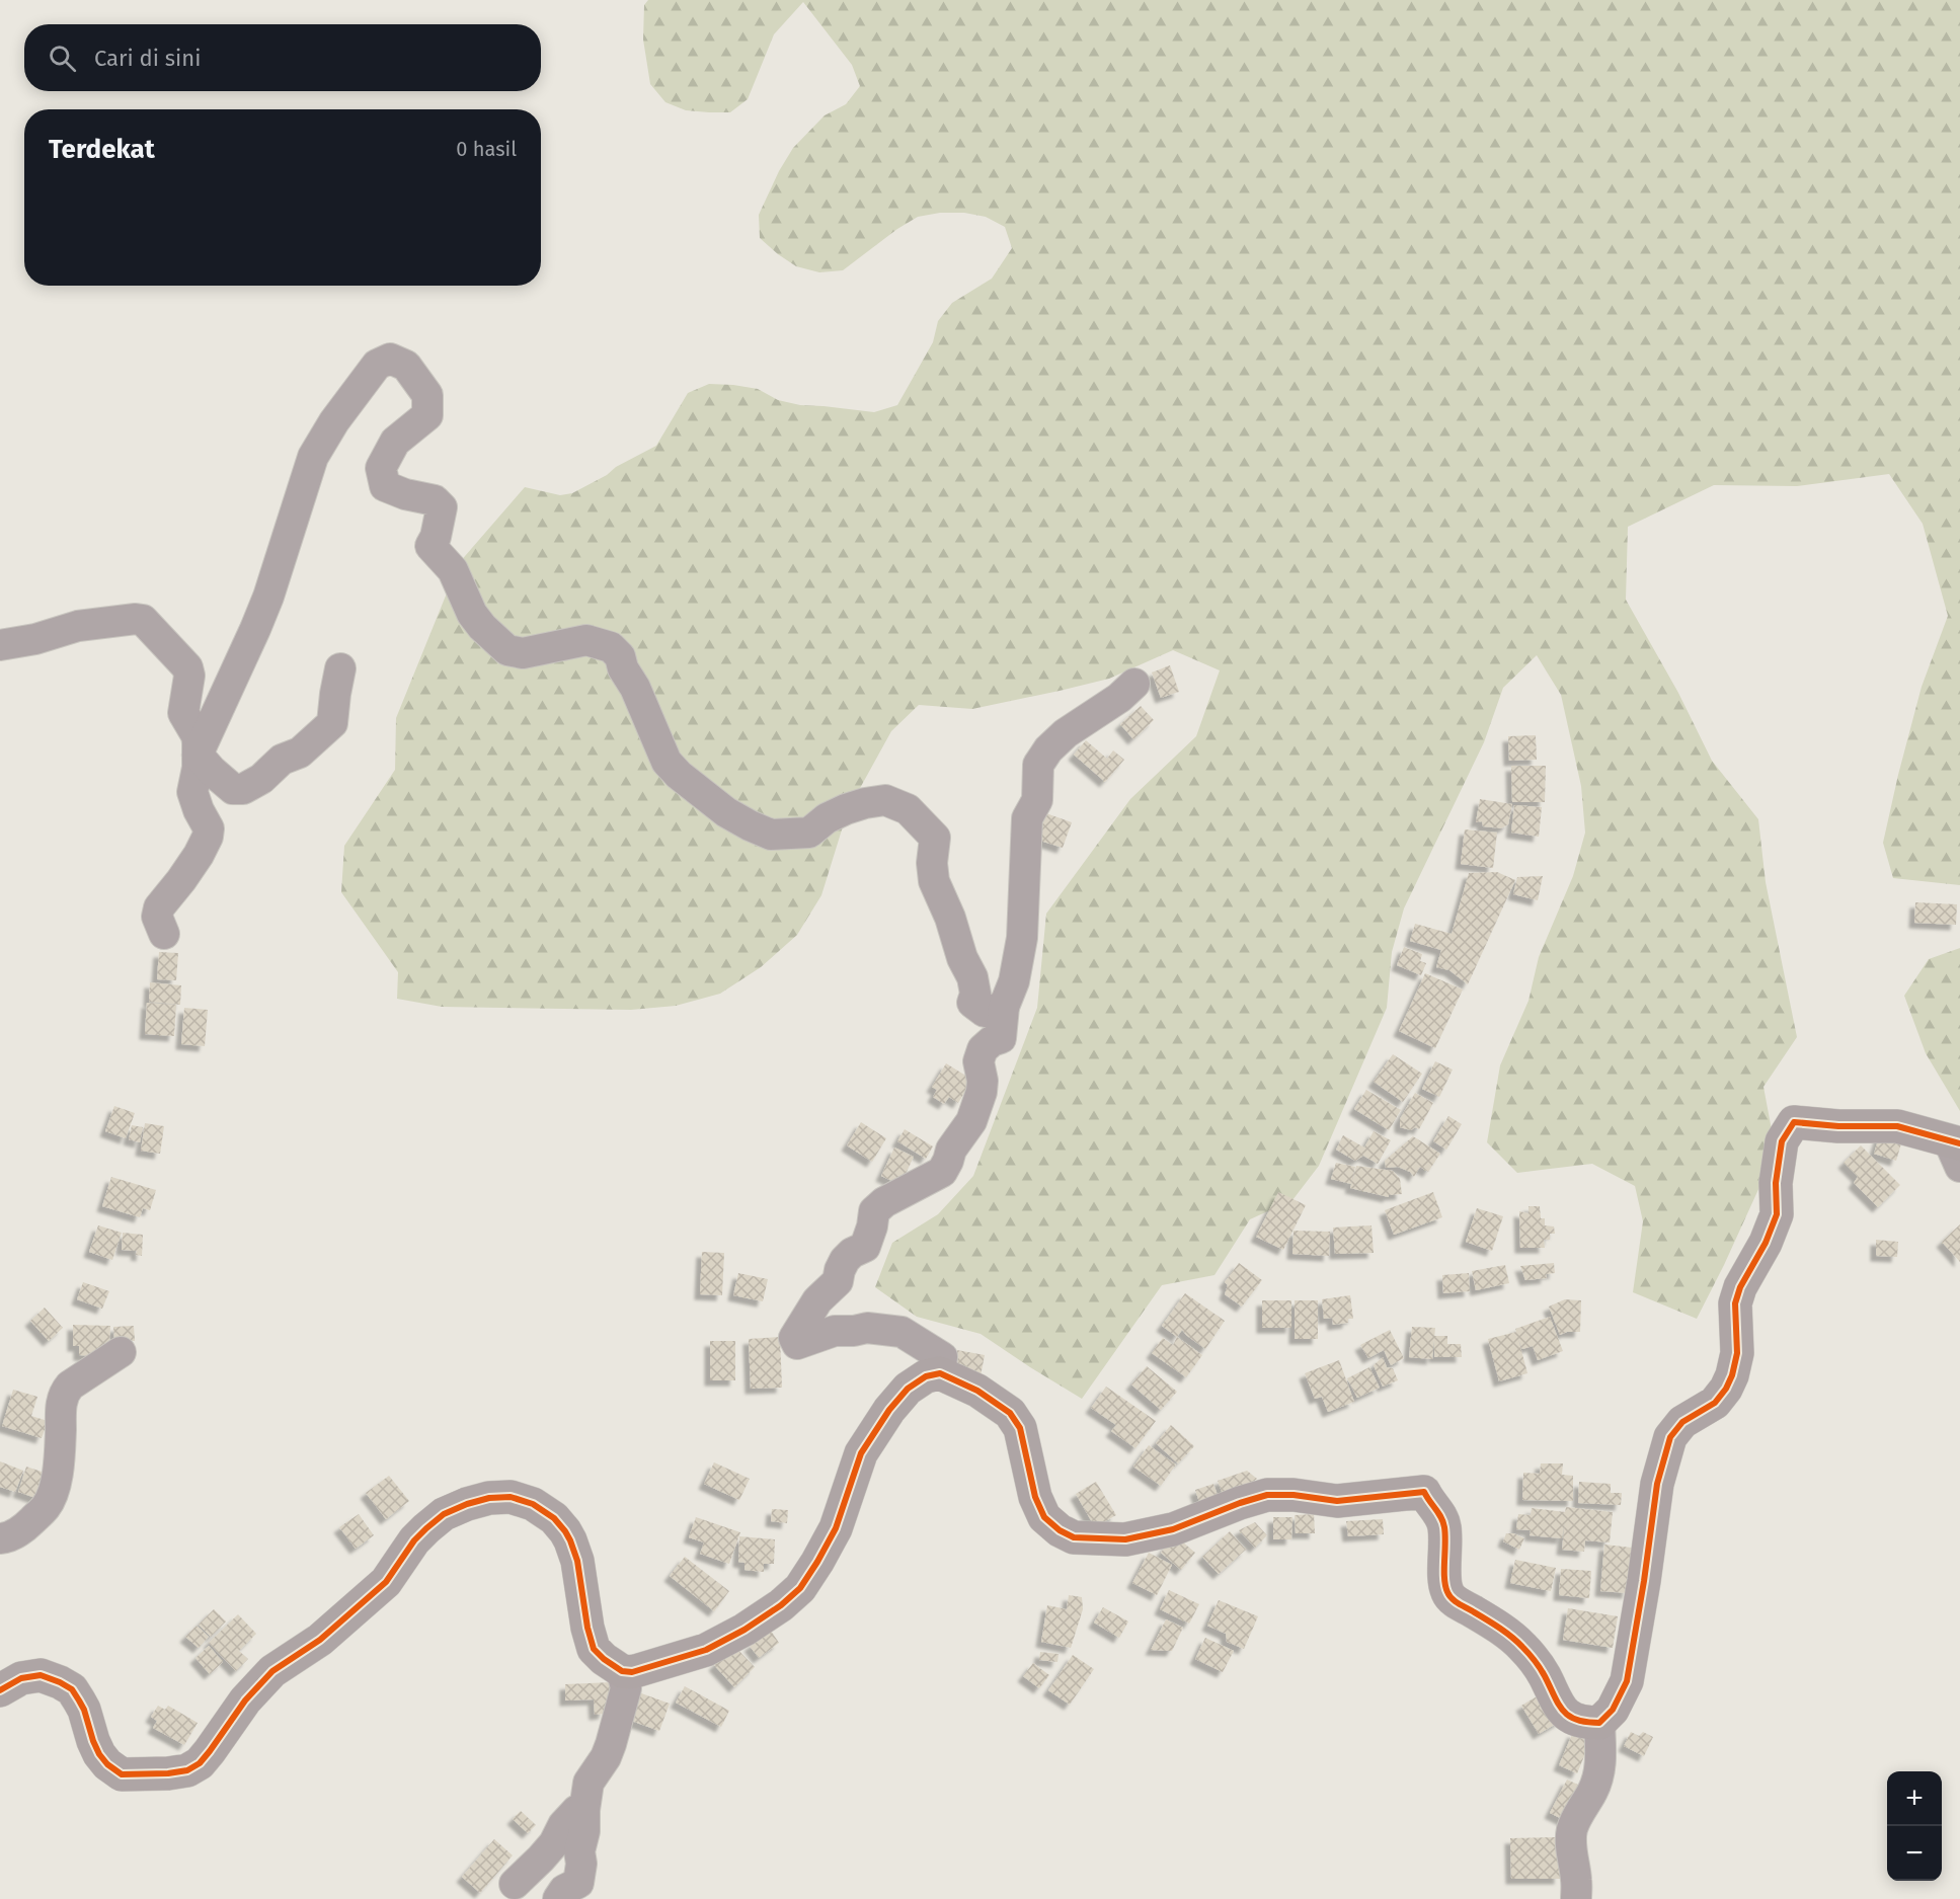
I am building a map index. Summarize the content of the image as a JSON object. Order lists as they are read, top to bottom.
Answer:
{
  "page": {
    "search": "Cari di sini",
    "heading": ["Terdekat", "0 hasil"],
    "map_buttons": ["+", "−"]
  }
}
